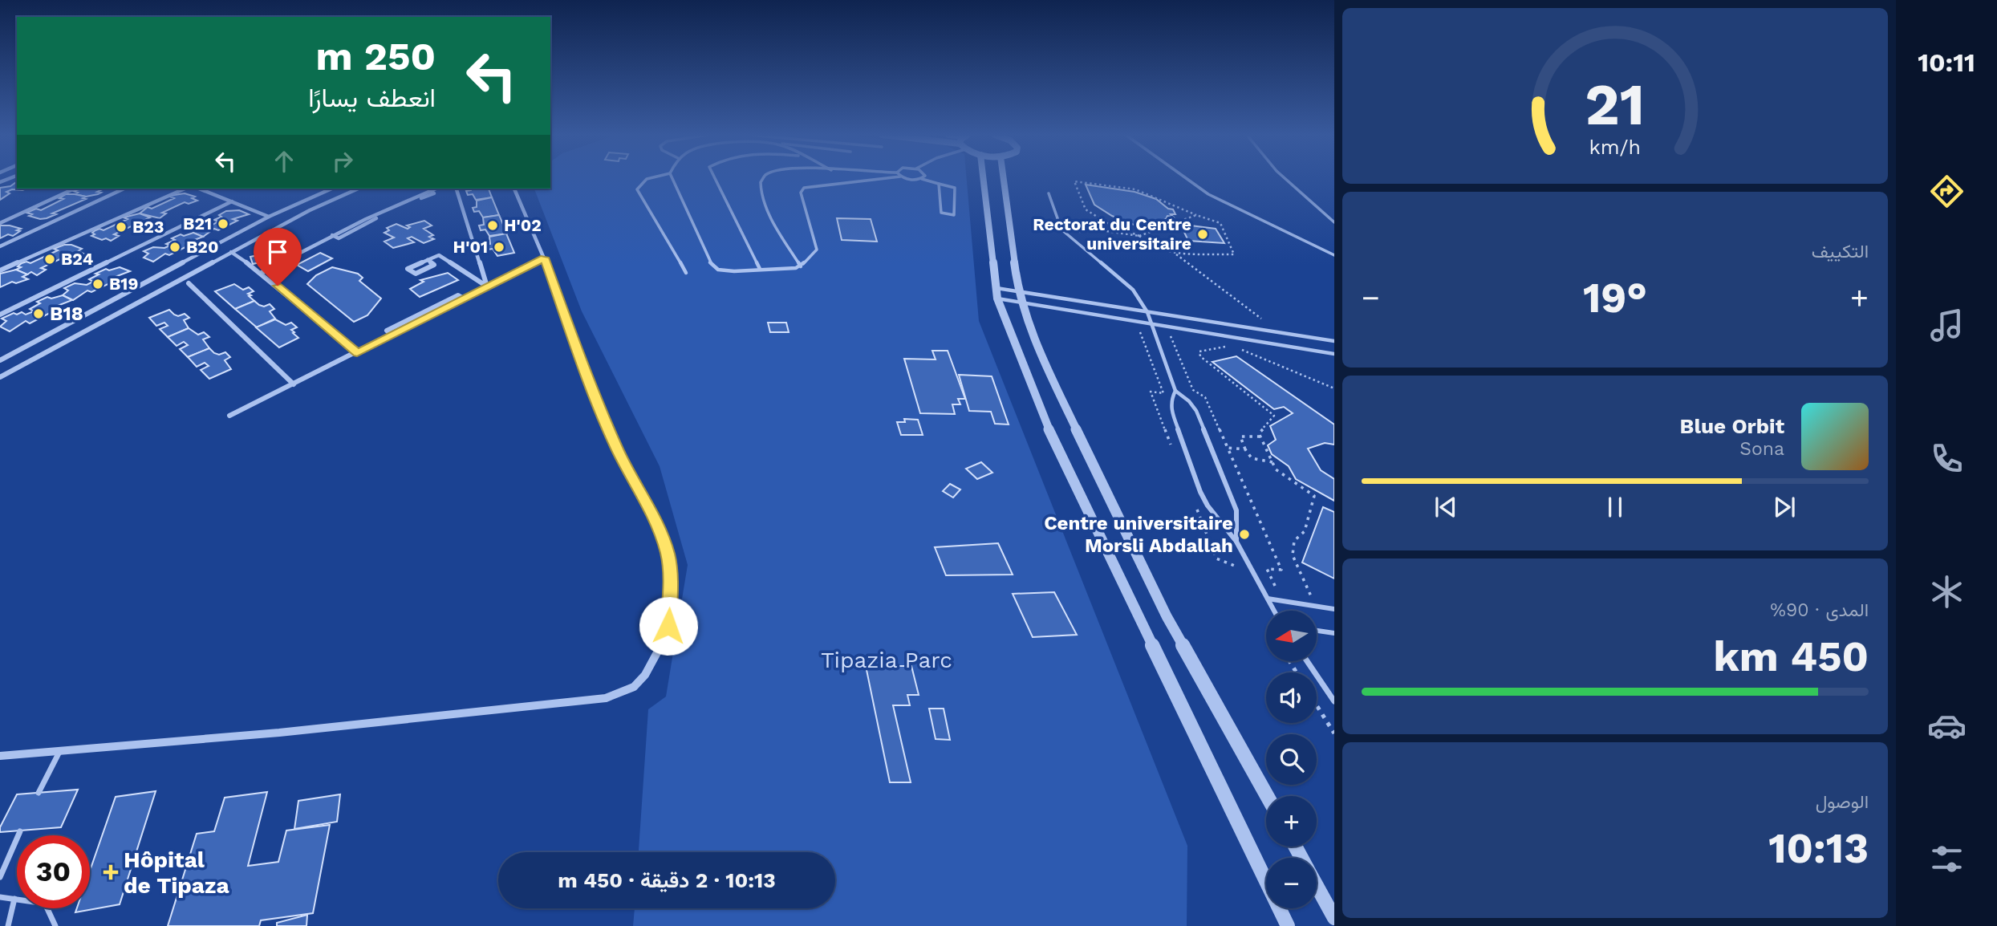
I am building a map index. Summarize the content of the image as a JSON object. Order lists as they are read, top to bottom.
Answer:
{
  "parks": ["Tipazia Parc"],
  "places": {
    "other": [
      "B21",
      "H'02",
      "B23",
      "Rectorat du Centre universitaire",
      "B20",
      "H'01",
      "B24",
      "B19",
      "B18",
      "Centre universitaire Morsli Abdallah"
    ],
    "health": ["Hôpital de Tipaza"]
  },
  "north": "left",
  "page": {
    "tabs": "10:11",
    "turn": ["250 m", "انعطف يسارًا"],
    "tile": [
      "التكييف",
      ["المدى · 90%", "450 km"],
      ["الوصول", "10:13"]
    ],
    "heat": ["−", "19°", "+"],
    "song": ["Blue Orbit", "Sona"],
    "map_buttons": ["+", "−"],
    "limit": "30",
    "trip": "10:13 · 2 دقيقة · 450 m",
    "gauge": ["21", "km/h"]
  }
}
